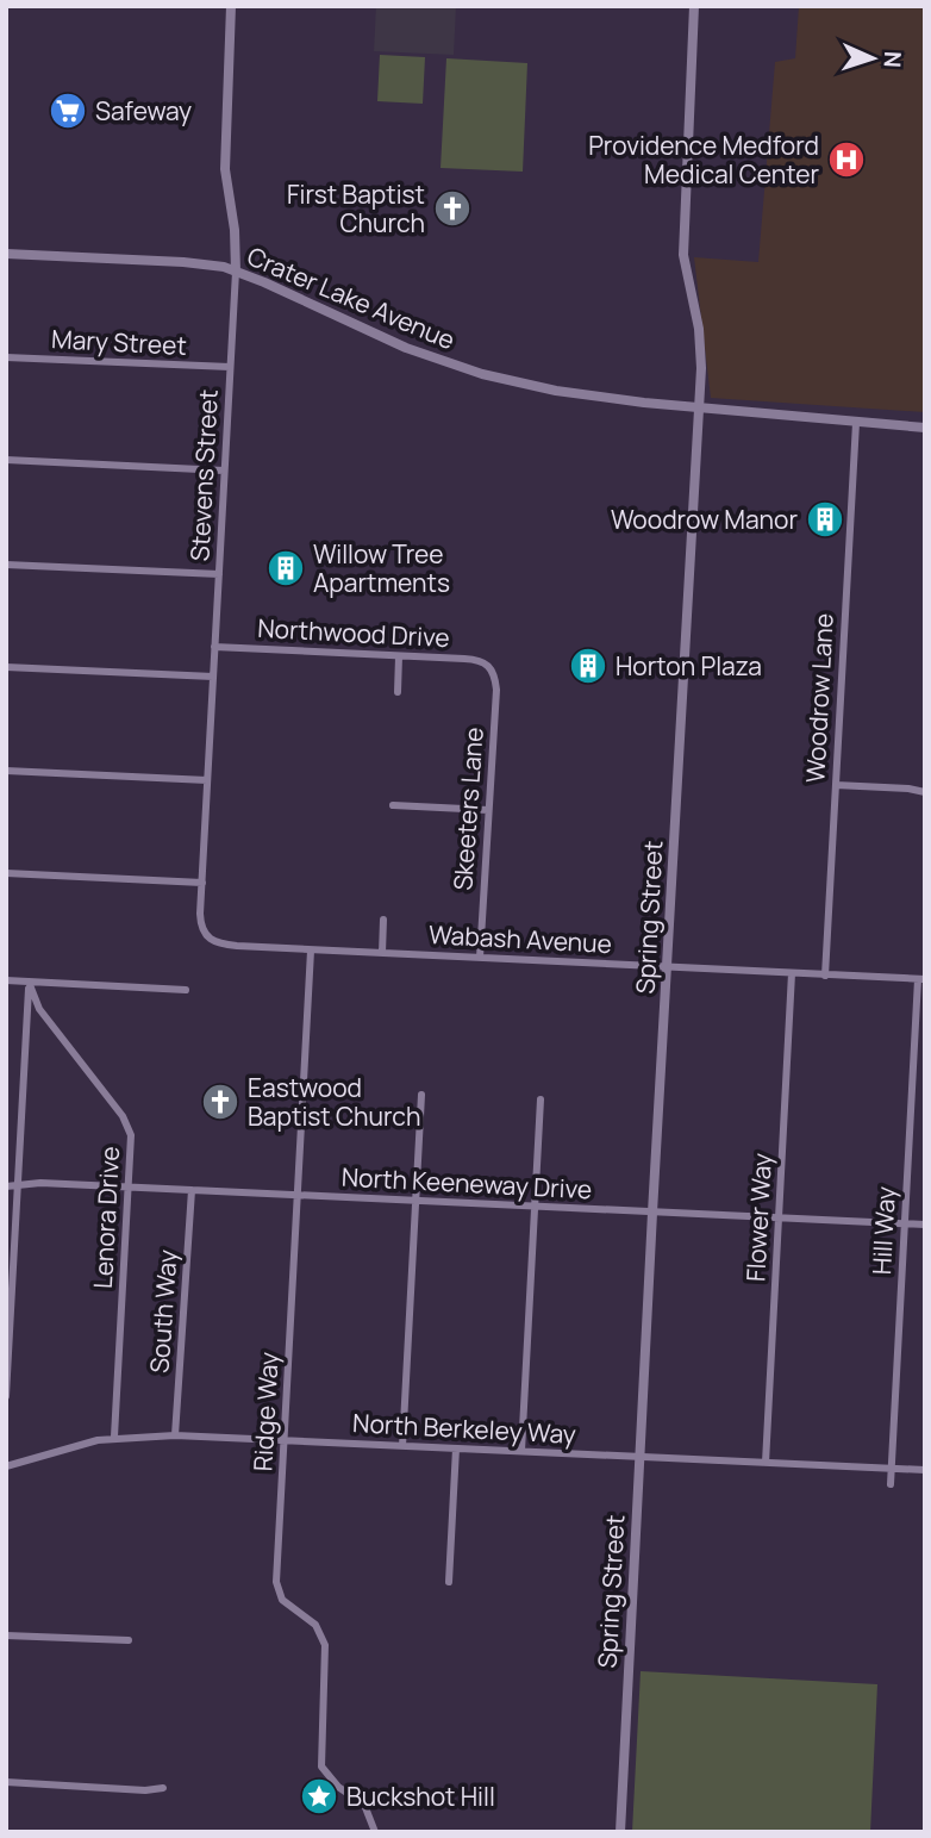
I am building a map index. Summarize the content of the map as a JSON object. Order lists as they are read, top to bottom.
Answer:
{
  "streets": {
    "street": [
      "Crater Lake Avenue",
      "Mary Street",
      "Stevens Street",
      "Northwood Drive",
      "Woodrow Lane",
      "Skeeters Lane",
      "Spring Street",
      "Wabash Avenue",
      "North Keeneway Drive",
      "Lenora Drive",
      "Flower Way",
      "Hill Way",
      "South Way",
      "Ridge Way",
      "North Berkeley Way"
    ]
  },
  "crossings": [
    ["Crater Lake Avenue", "Stevens Street"],
    ["Crater Lake Avenue", "Woodrow Lane"],
    ["Crater Lake Avenue", "Spring Street"],
    ["Mary Street", "Stevens Street"],
    ["Stevens Street", "Northwood Drive"],
    ["Stevens Street", "Wabash Avenue"],
    ["Northwood Drive", "Skeeters Lane"],
    ["Woodrow Lane", "Wabash Avenue"],
    ["Skeeters Lane", "Wabash Avenue"],
    ["Spring Street", "Wabash Avenue"],
    ["Spring Street", "North Keeneway Drive"],
    ["Spring Street", "North Berkeley Way"],
    ["Wabash Avenue", "Flower Way"],
    ["Wabash Avenue", "Hill Way"],
    ["Wabash Avenue", "Ridge Way"],
    ["North Keeneway Drive", "Lenora Drive"],
    ["North Keeneway Drive", "Flower Way"],
    ["North Keeneway Drive", "Hill Way"],
    ["North Keeneway Drive", "South Way"],
    ["North Keeneway Drive", "Ridge Way"],
    ["Lenora Drive", "North Berkeley Way"],
    ["Flower Way", "North Berkeley Way"],
    ["Hill Way", "North Berkeley Way"],
    ["South Way", "North Berkeley Way"],
    ["Ridge Way", "North Berkeley Way"]
  ],
  "places": {
    "supermarket": ["Safeway"],
    "hospital": ["Providence Medford Medical Center"],
    "church": ["First Baptist Church", "Eastwood Baptist Church"],
    "building": ["Woodrow Manor", "Willow Tree Apartments", "Horton Plaza"],
    "place": ["Buckshot Hill"]
  },
  "north": "right"
}
